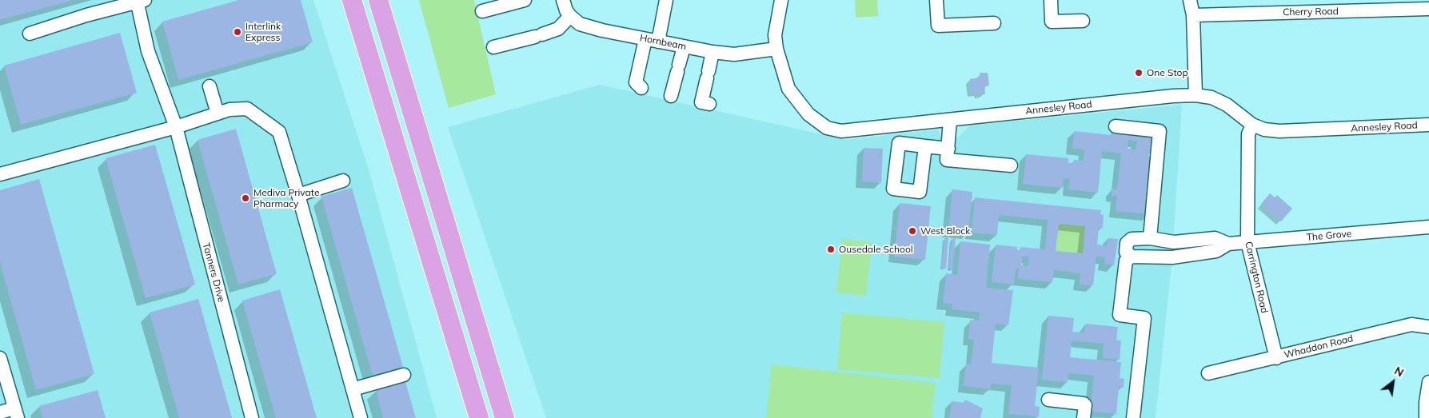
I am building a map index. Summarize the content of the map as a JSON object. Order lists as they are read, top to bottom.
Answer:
{
  "streets": {
    "street": [
      "Cherry Road",
      "Hornbeam",
      "Annesley Road",
      "The Grove",
      "Tanners Drive",
      "Carrington Road",
      "Whaddon Road"
    ]
  },
  "crossings": [
    ["Hornbeam", "Annesley Road"],
    ["Annesley Road", "Carrington Road"],
    ["The Grove", "Carrington Road"],
    ["Carrington Road", "Whaddon Road"]
  ],
  "places": [
    "Interlink Express",
    "One Stop",
    "Mediva Private Pharmacy",
    "West Block",
    "Ousedale School"
  ],
  "north": "top right"
}
